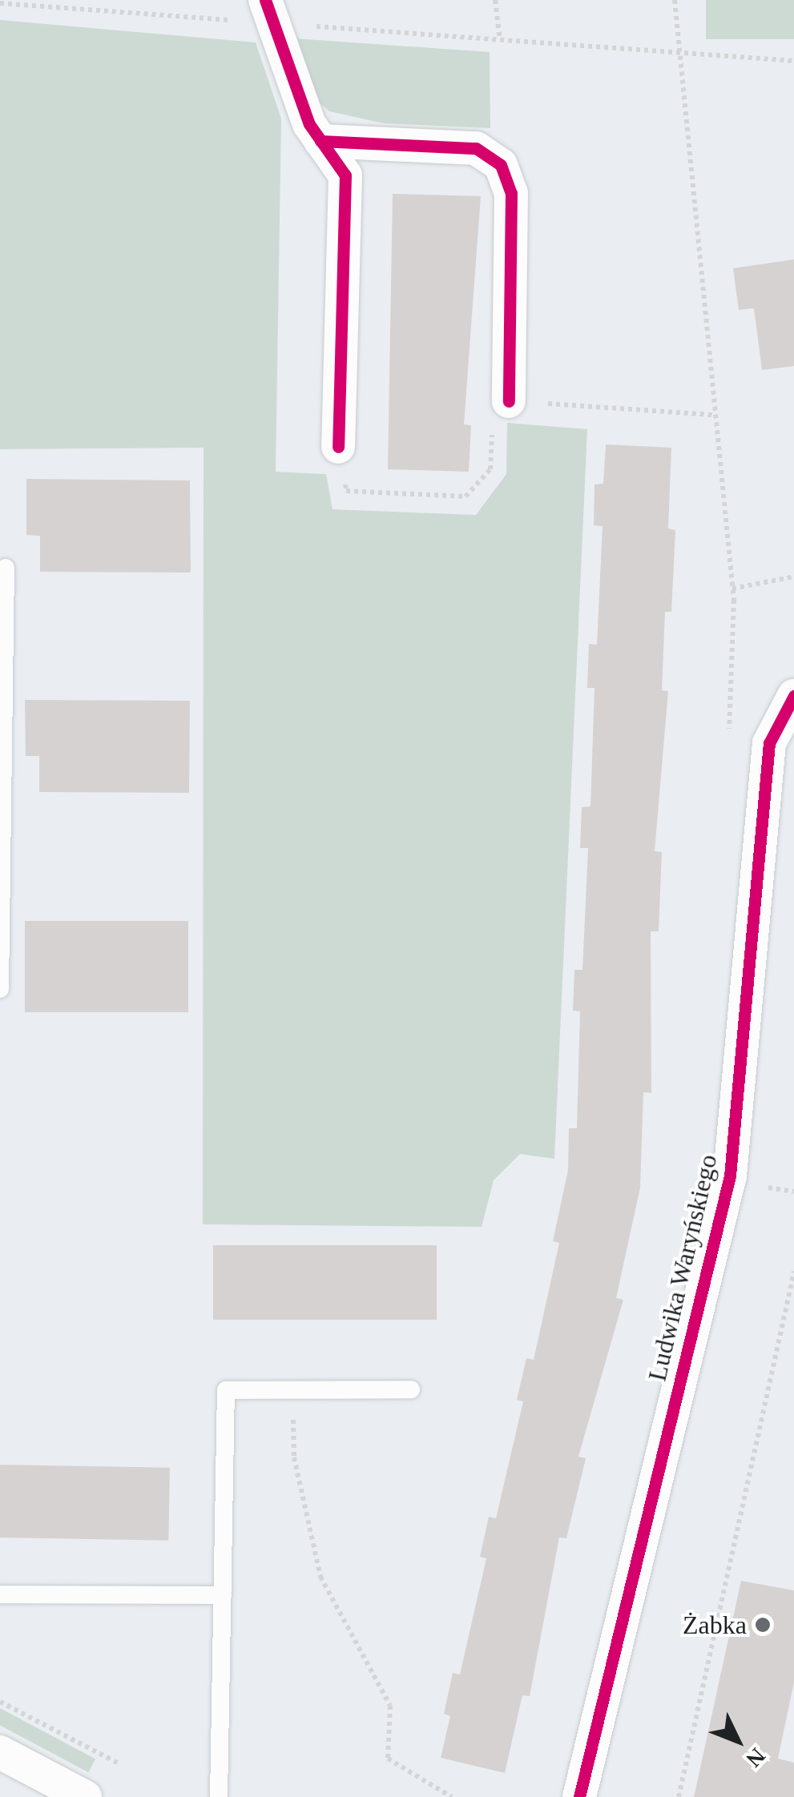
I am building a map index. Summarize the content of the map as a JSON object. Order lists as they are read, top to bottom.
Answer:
{
  "streets": {
    "street": ["Ludwika Waryńskiego"]
  },
  "places": ["Żabka"],
  "north": "bottom right"
}
